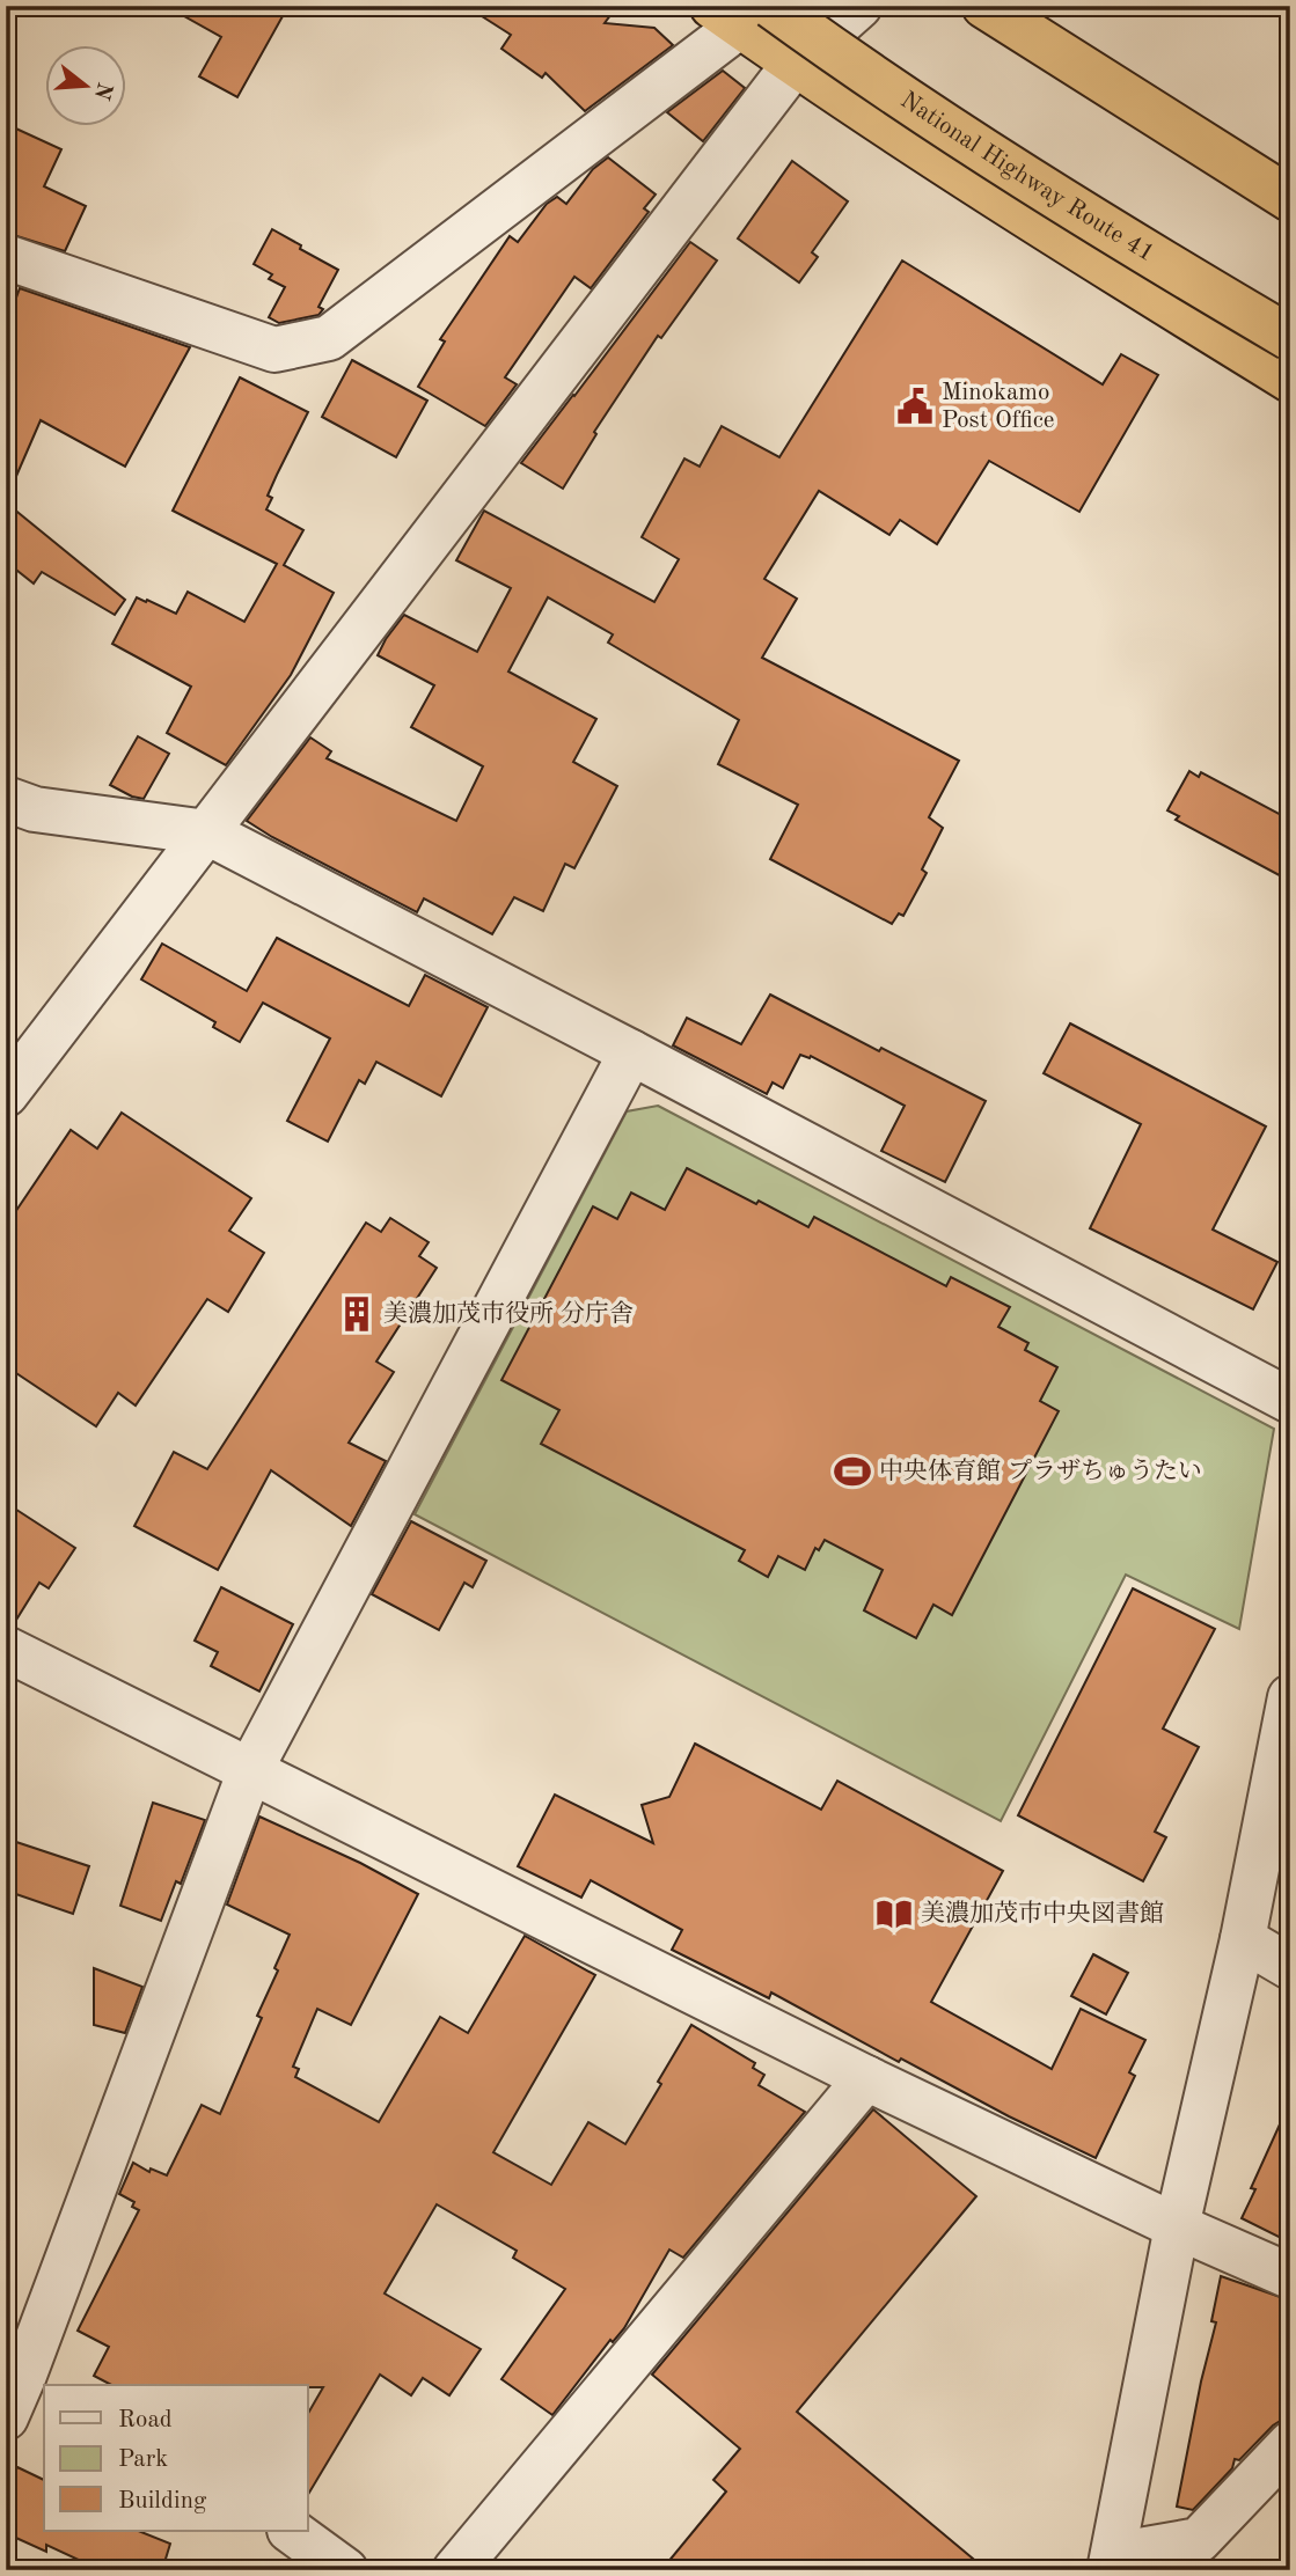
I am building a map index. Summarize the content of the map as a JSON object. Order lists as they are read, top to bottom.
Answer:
{
  "streets": {
    "highway": ["National Highway Route 41"]
  },
  "places": {
    "public building": ["Minokamo Post Office"],
    "building": ["美濃加茂市役所 分庁舎"],
    "sports": ["中央体育館 プラザちゅうたい"],
    "library": ["美濃加茂市中央図書館"]
  },
  "legend": ["Road", "Park", "Building"],
  "north": "right"
}
